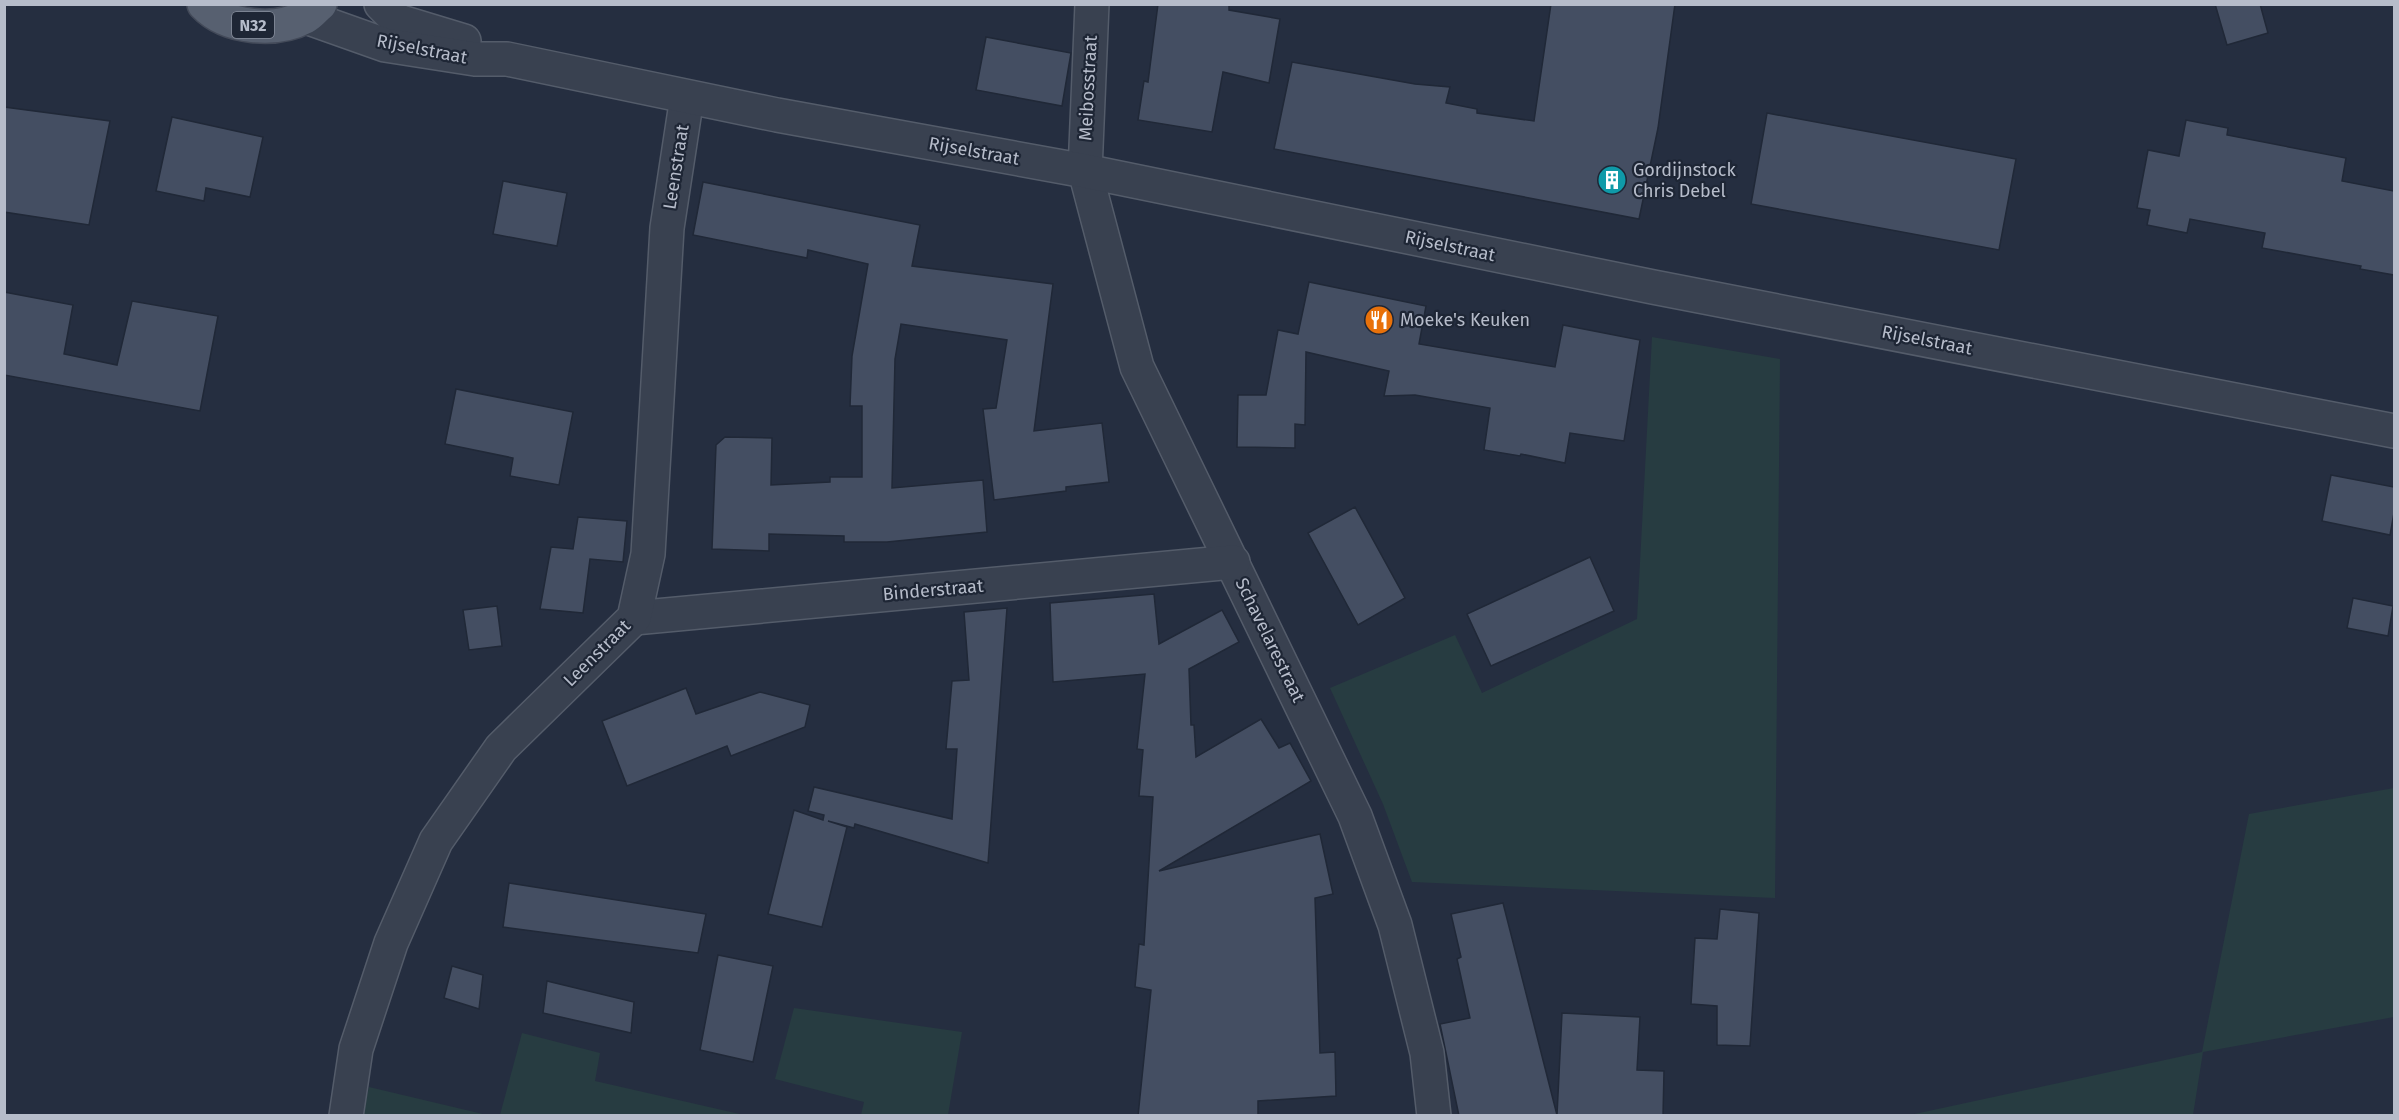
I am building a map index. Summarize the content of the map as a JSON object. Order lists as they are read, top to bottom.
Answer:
{
  "streets": {
    "main road": ["N32"],
    "street": [
      "Rijselstraat",
      "Meibosstraat",
      "Leenstraat",
      "Binderstraat",
      "Schavelarestraat"
    ]
  },
  "crossings": [
    ["N32", "Rijselstraat"],
    ["Rijselstraat", "Meibosstraat"],
    ["Rijselstraat", "Leenstraat"],
    ["Rijselstraat", "Schavelarestraat"],
    ["Meibosstraat", "Schavelarestraat"],
    ["Leenstraat", "Binderstraat"],
    ["Binderstraat", "Schavelarestraat"]
  ],
  "places": {
    "building": ["Gordijnstock Chris Debel"],
    "restaurant": ["Moeke's Keuken"]
  }
}
